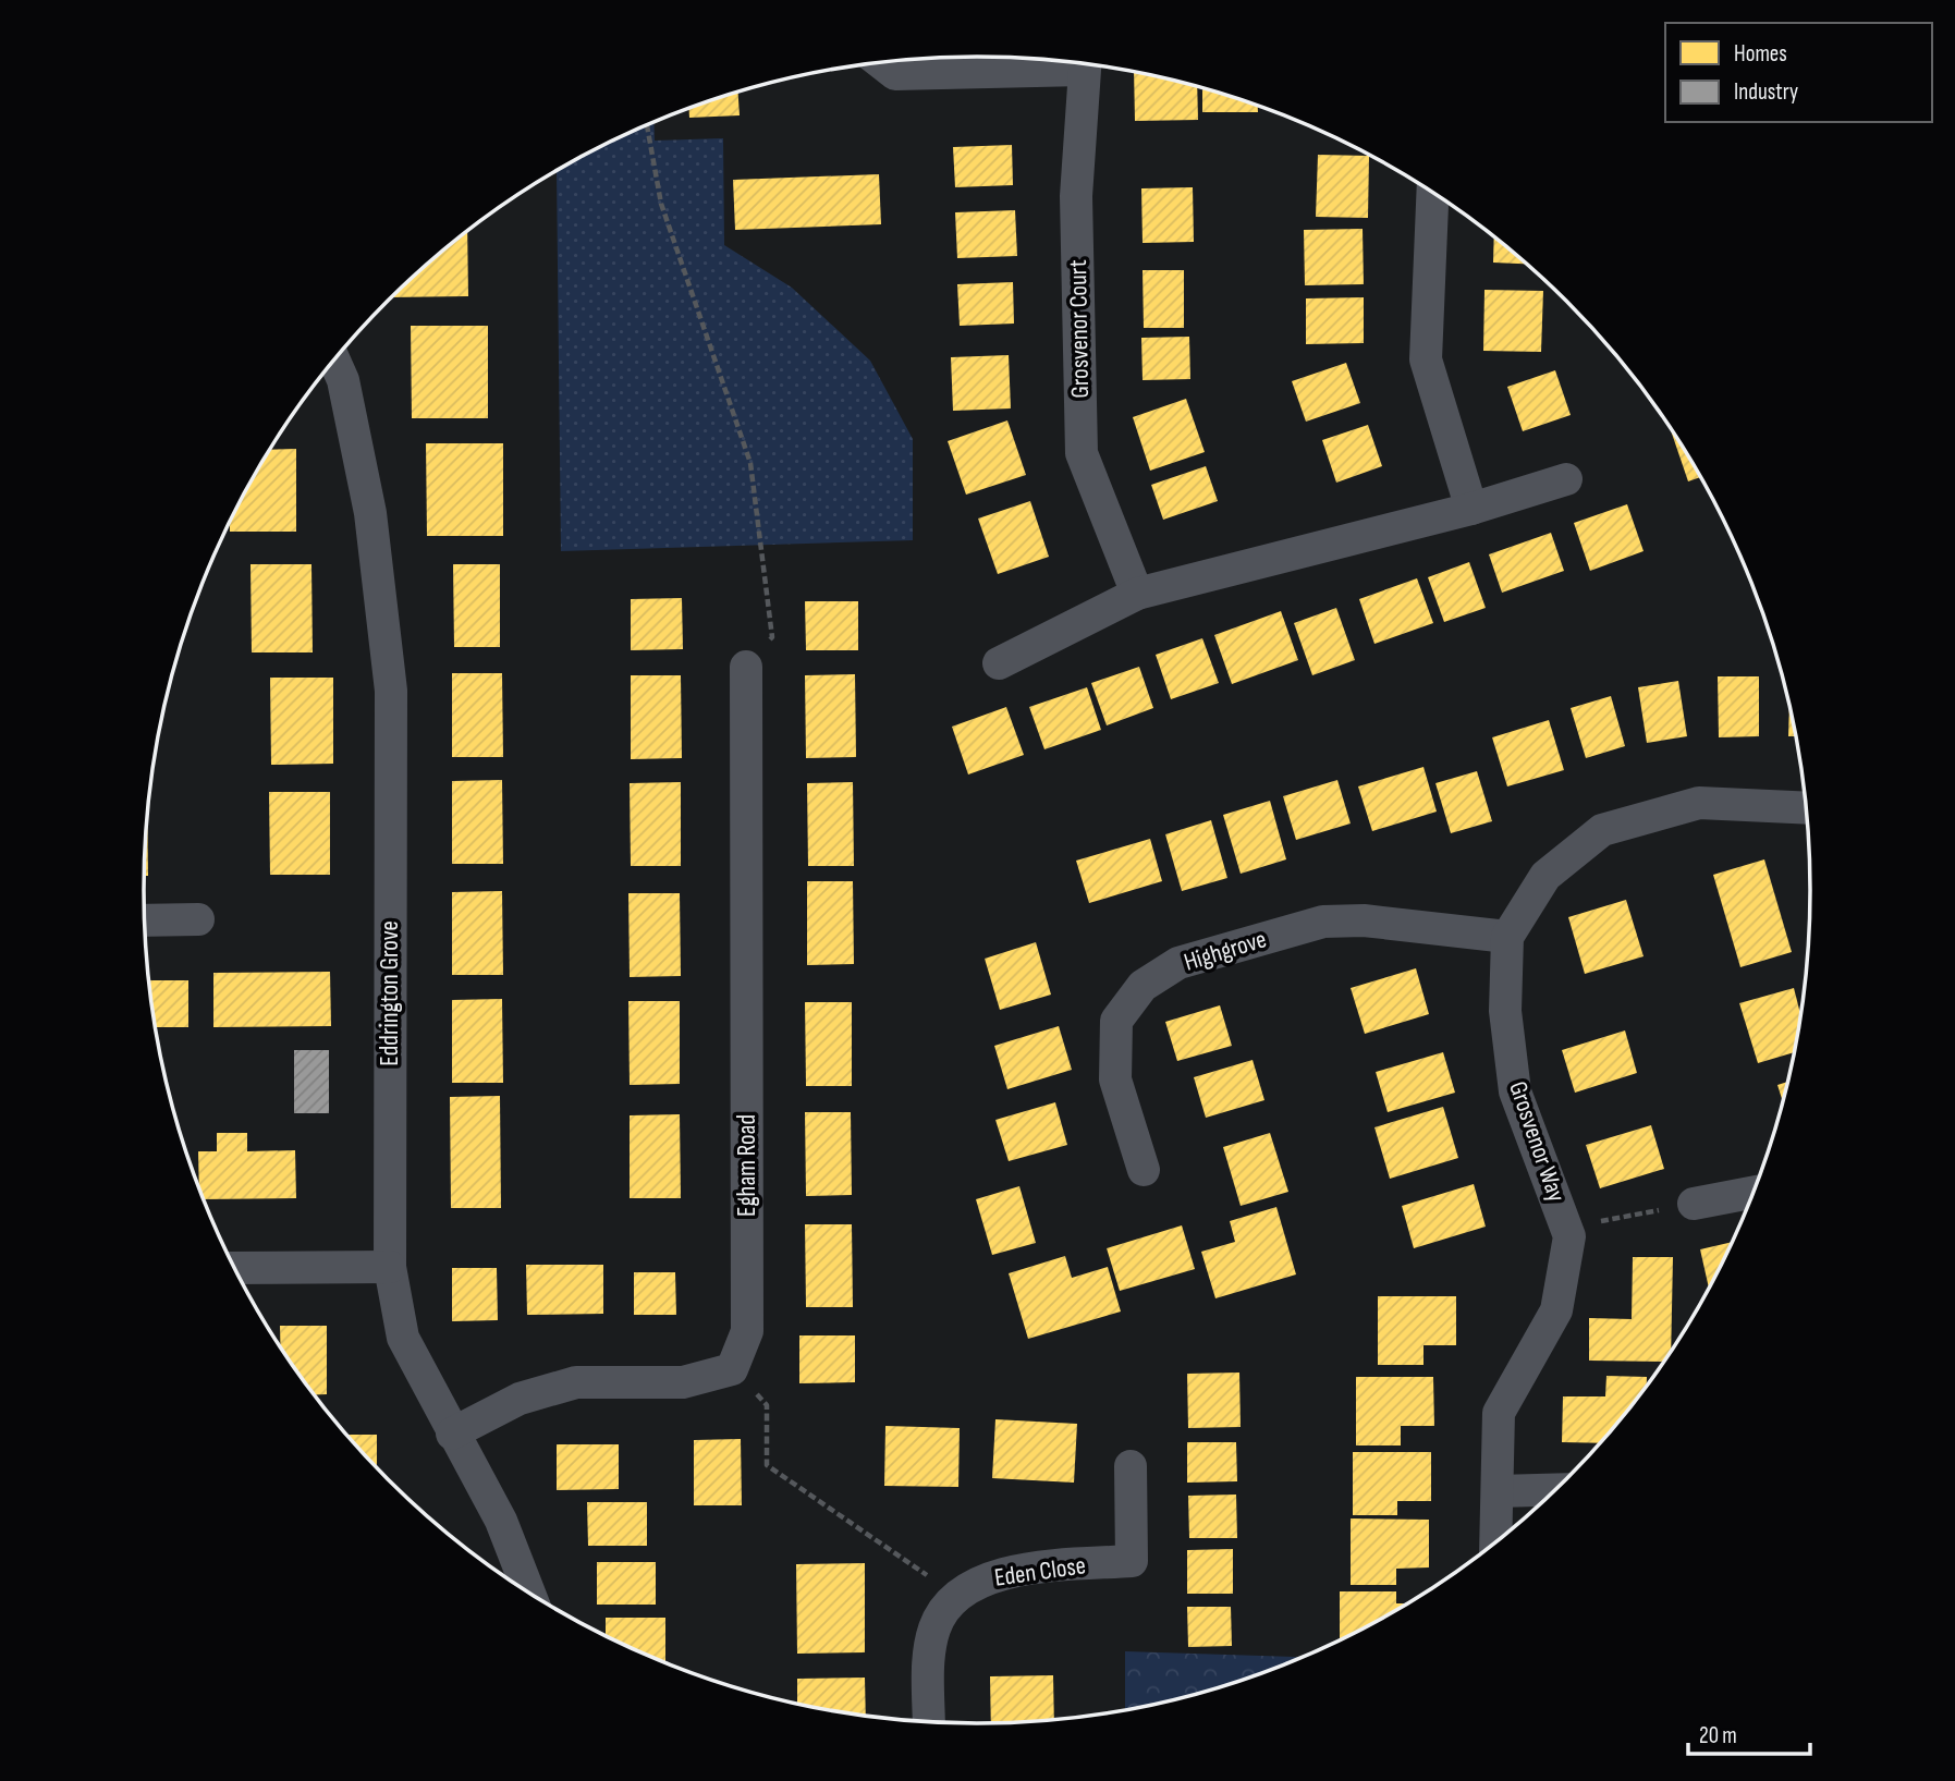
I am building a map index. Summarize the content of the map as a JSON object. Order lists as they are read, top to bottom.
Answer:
{
  "streets": {
    "street": [
      "Grosvenor Court",
      "Highgrove",
      "Eddrington Grove",
      "Grosvenor Way",
      "Egham Road",
      "Eden Close"
    ]
  },
  "crossings": [
    ["Highgrove", "Grosvenor Way"]
  ],
  "legend": ["Homes", "Industry"],
  "scale_bar": "20 m"
}
